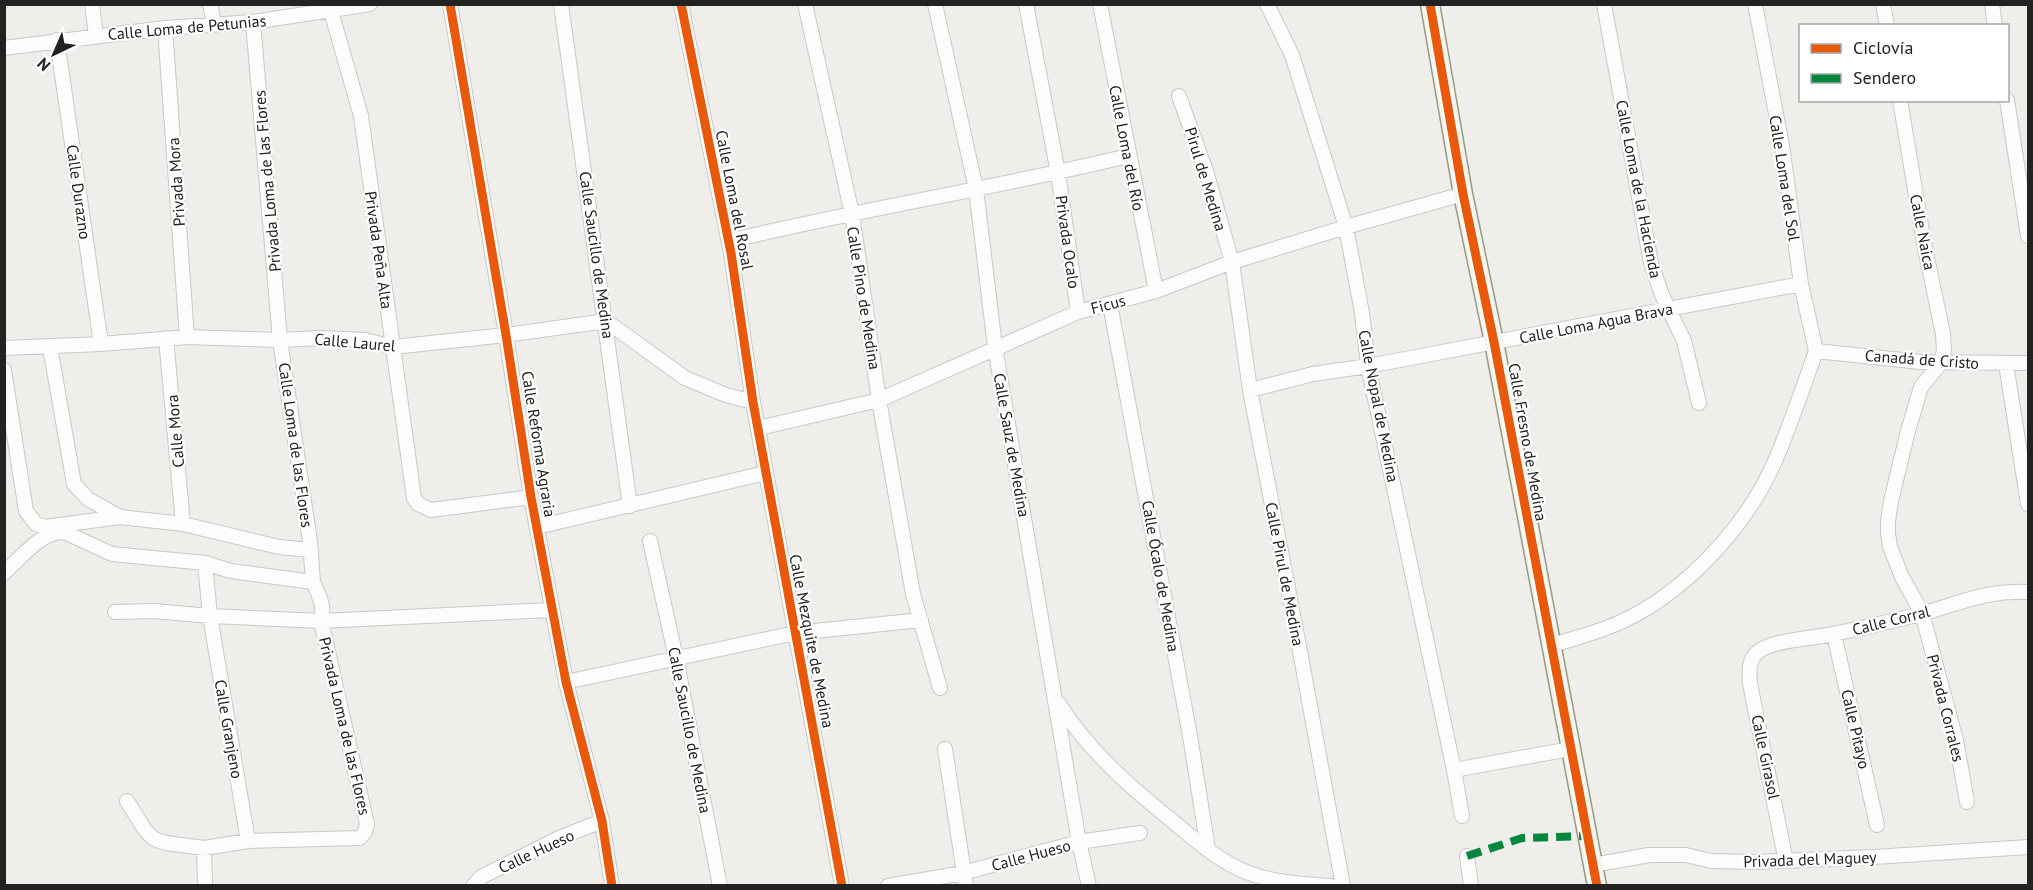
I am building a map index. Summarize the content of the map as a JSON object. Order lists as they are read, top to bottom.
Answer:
{
  "streets": {
    "street": [
      "Calle Loma de Petunias",
      "Calle Loma del Río",
      "Calle Loma del Sol",
      "Pirul de Medina",
      "Privada Loma de las Flores",
      "Privada Mora",
      "Calle Loma de la Hacienda",
      "Calle Durazno",
      "Calle Loma del Rosal",
      "Calle Naica",
      "Privada Ocalo",
      "Privada Peña Alta",
      "Calle Saucillo de Medina",
      "Calle Pino de Medina",
      "Ficus",
      "Calle Loma Agua Brava",
      "Calle Laurel",
      "Canadá de Cristo",
      "Calle Nopal de Medina",
      "Calle Mora",
      "Calle Fresno de Medina",
      "Calle Reforma Agraria",
      "Calle Loma de las Flores",
      "Calle Sauz de Medina",
      "Calle Pirul de Medina",
      "Calle Ócalo de Medina",
      "Calle Corral",
      "Calle Mezquite de Medina",
      "Privada Corrales",
      "Calle Granjeno",
      "Calle Pitayo",
      "Calle Girasol",
      "Calle Hueso",
      "Privada del Maguey"
    ]
  },
  "crossings": [
    ["Calle Loma de Petunias", "Privada Loma de las Flores"],
    ["Calle Loma de Petunias", "Privada Mora"],
    ["Calle Loma de Petunias", "Calle Durazno"],
    ["Calle Loma de Petunias", "Privada Peña Alta"],
    ["Calle Loma del Río", "Ficus"],
    ["Calle Loma del Sol", "Calle Loma Agua Brava"],
    ["Calle Loma del Sol", "Canadá de Cristo"],
    ["Pirul de Medina", "Ficus"],
    ["Pirul de Medina", "Calle Pirul de Medina"],
    ["Privada Loma de las Flores", "Calle Laurel"],
    ["Privada Loma de las Flores", "Calle Loma de las Flores"],
    ["Privada Loma de las Flores", "Calle Granjeno"],
    ["Privada Mora", "Calle Laurel"],
    ["Calle Loma de la Hacienda", "Calle Loma Agua Brava"],
    ["Calle Durazno", "Calle Laurel"],
    ["Calle Loma del Rosal", "Calle Mezquite de Medina"],
    ["Calle Naica", "Canadá de Cristo"],
    ["Privada Ocalo", "Ficus"],
    ["Privada Peña Alta", "Calle Laurel"],
    ["Privada Peña Alta", "Calle Reforma Agraria"],
    ["Calle Saucillo de Medina", "Calle Laurel"],
    ["Calle Pino de Medina", "Ficus"],
    ["Ficus", "Calle Nopal de Medina"],
    ["Ficus", "Calle Fresno de Medina"],
    ["Ficus", "Calle Sauz de Medina"],
    ["Ficus", "Calle Pirul de Medina"],
    ["Ficus", "Calle Ócalo de Medina"],
    ["Ficus", "Calle Mezquite de Medina"],
    ["Calle Loma Agua Brava", "Calle Nopal de Medina"],
    ["Calle Loma Agua Brava", "Calle Fresno de Medina"],
    ["Calle Loma Agua Brava", "Calle Pirul de Medina"],
    ["Calle Laurel", "Calle Mora"],
    ["Calle Laurel", "Calle Reforma Agraria"],
    ["Calle Laurel", "Calle Loma de las Flores"],
    ["Calle Fresno de Medina", "Privada del Maguey"],
    ["Calle Reforma Agraria", "Calle Hueso"],
    ["Calle Sauz de Medina", "Calle Hueso"],
    ["Calle Corral", "Privada Corrales"],
    ["Calle Corral", "Calle Pitayo"],
    ["Calle Corral", "Calle Girasol"],
    ["Calle Girasol", "Privada del Maguey"]
  ],
  "legend": ["Ciclovía", "Sendero"],
  "north": "bottom left"
}
